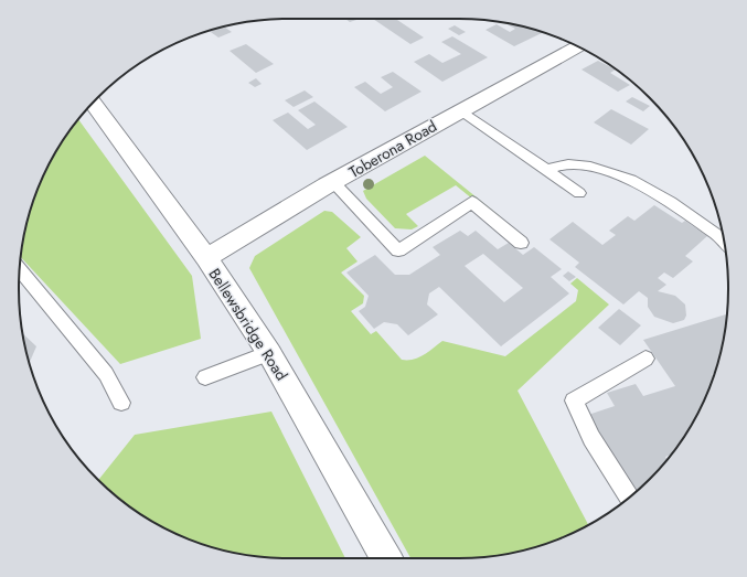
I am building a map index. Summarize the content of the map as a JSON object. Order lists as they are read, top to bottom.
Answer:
{
  "streets": {
    "street": ["Toberona Road", "Bellewsbridge Road"]
  },
  "crossings": [
    ["Toberona Road", "Bellewsbridge Road"]
  ]
}
